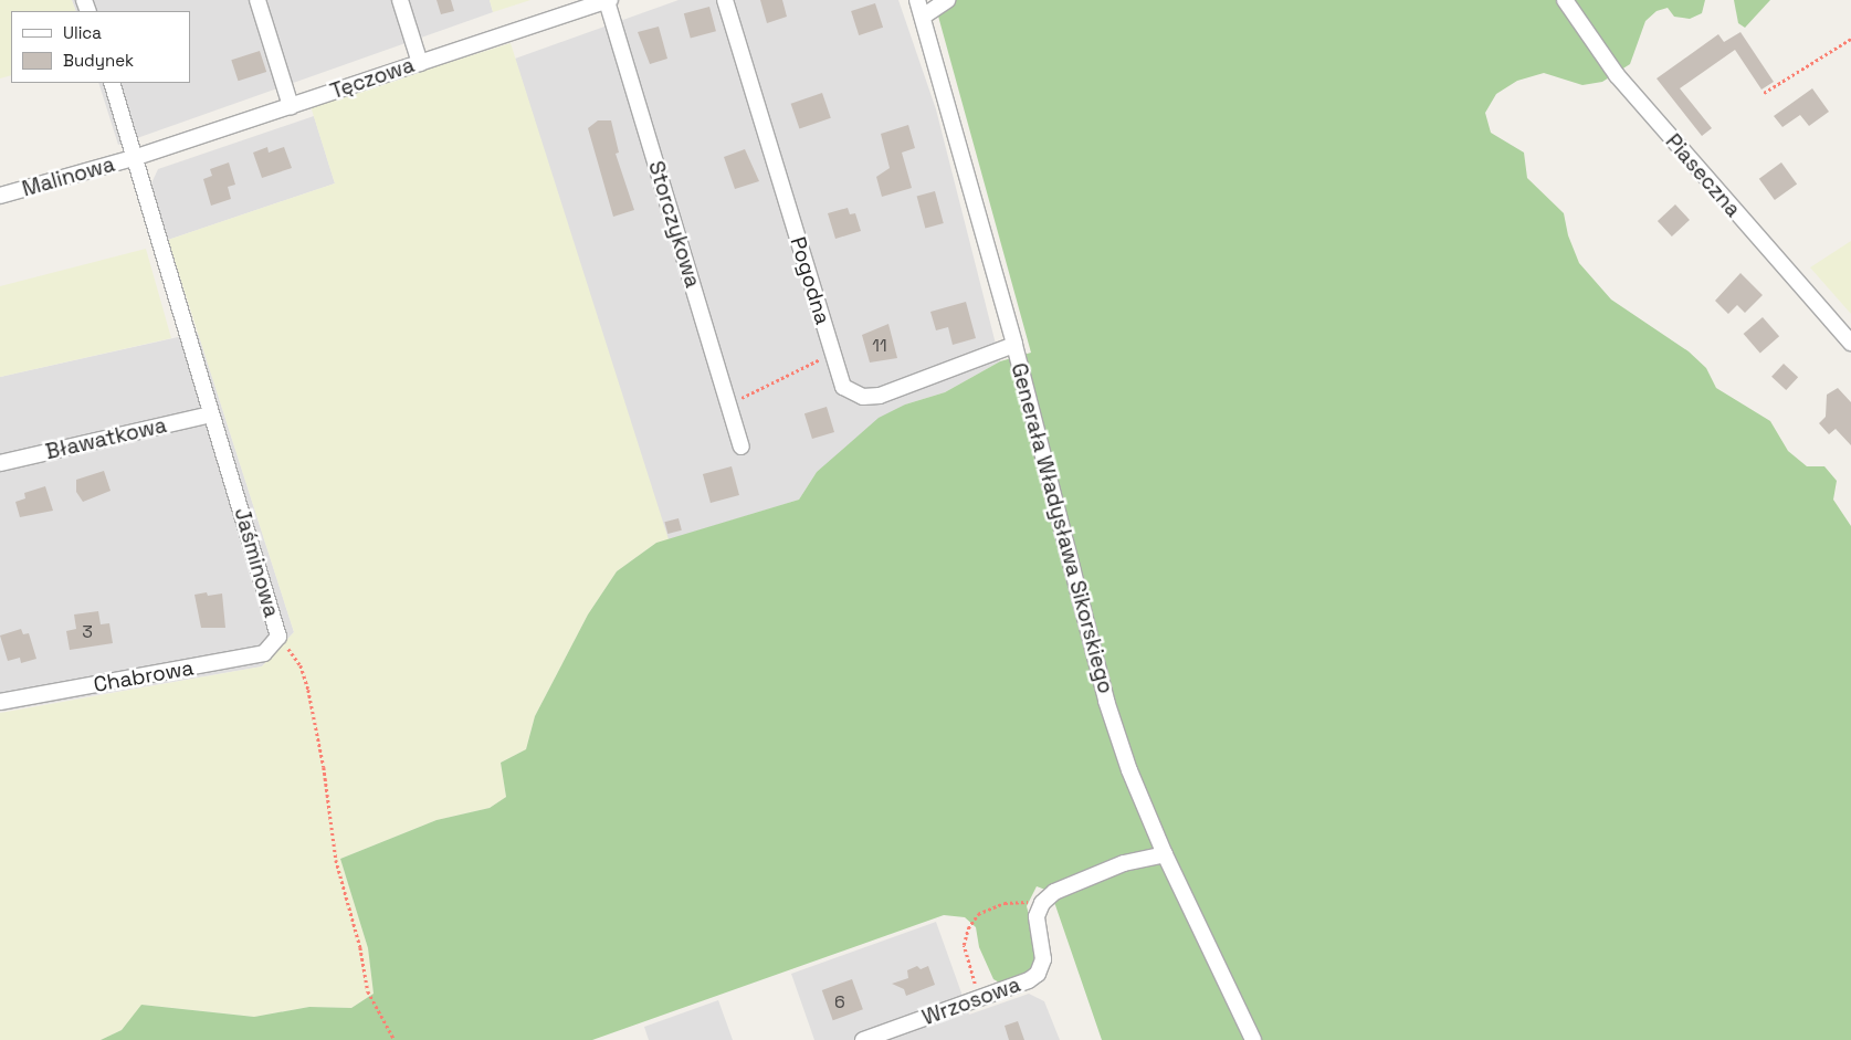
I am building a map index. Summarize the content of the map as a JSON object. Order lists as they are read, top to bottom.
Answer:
{
  "streets": {
    "street": [
      "Tęczowa",
      "Piaseczna",
      "Malinowa",
      "Storczykowa",
      "Pogodna",
      "Bławatkowa",
      "Generała Władysława Sikorskiego",
      "Jaśminowa",
      "Chabrowa",
      "Wrzosowa"
    ]
  },
  "crossings": [
    ["Tęczowa", "Malinowa"],
    ["Tęczowa", "Storczykowa"],
    ["Tęczowa", "Jaśminowa"],
    ["Malinowa", "Jaśminowa"],
    ["Pogodna", "Generała Władysława Sikorskiego"],
    ["Bławatkowa", "Jaśminowa"],
    ["Jaśminowa", "Chabrowa"]
  ],
  "house_numbers": ["11", "3", "6"],
  "legend": ["Ulica", "Budynek"]
}
